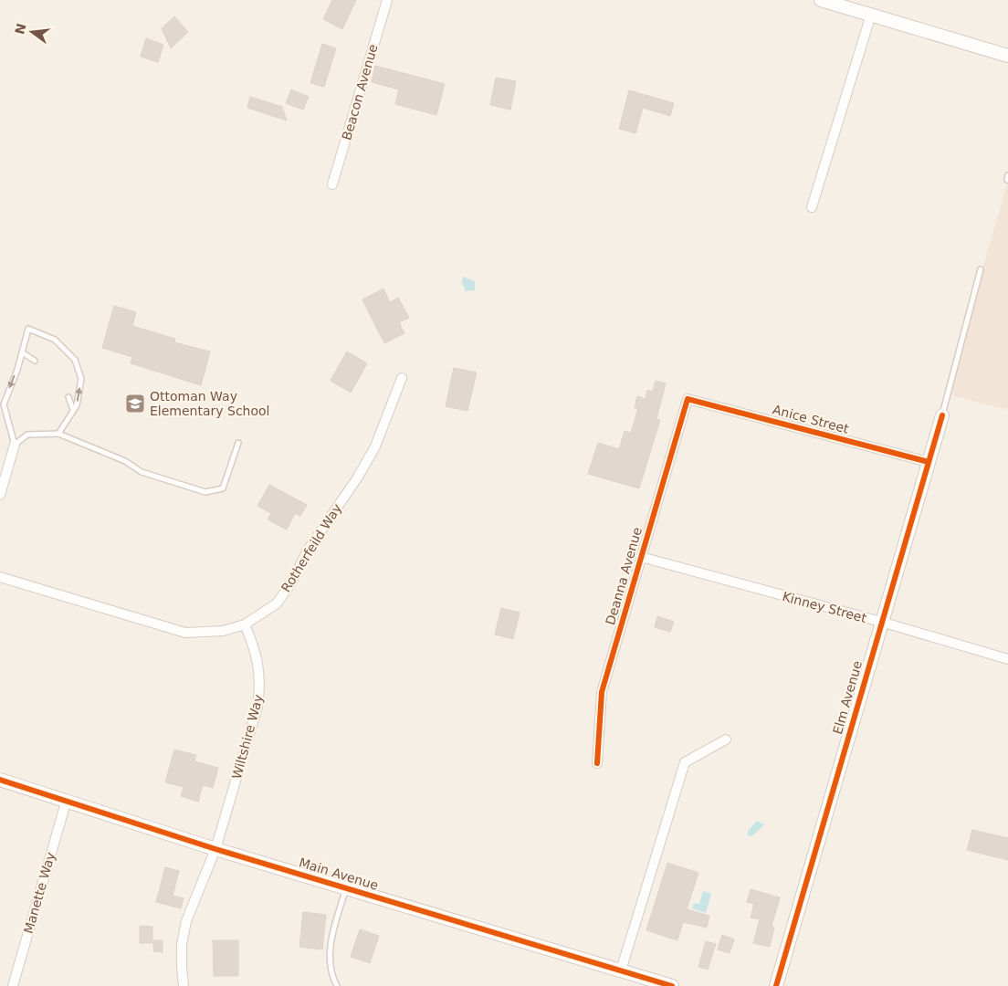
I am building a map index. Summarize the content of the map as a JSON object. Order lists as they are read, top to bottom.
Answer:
{
  "streets": {
    "street": [
      "Beacon Avenue",
      "Anice Street",
      "Rotherfeild Way",
      "Deanna Avenue",
      "Kinney Street",
      "Elm Avenue",
      "Wiltshire Way",
      "Main Avenue",
      "Manette Way"
    ]
  },
  "crossings": [
    ["Anice Street", "Deanna Avenue"],
    ["Anice Street", "Elm Avenue"],
    ["Rotherfeild Way", "Wiltshire Way"],
    ["Deanna Avenue", "Kinney Street"],
    ["Kinney Street", "Elm Avenue"],
    ["Wiltshire Way", "Main Avenue"],
    ["Main Avenue", "Manette Way"]
  ],
  "places": {
    "school or university": ["Ottoman Way Elementary School"]
  },
  "north": "left"
}
